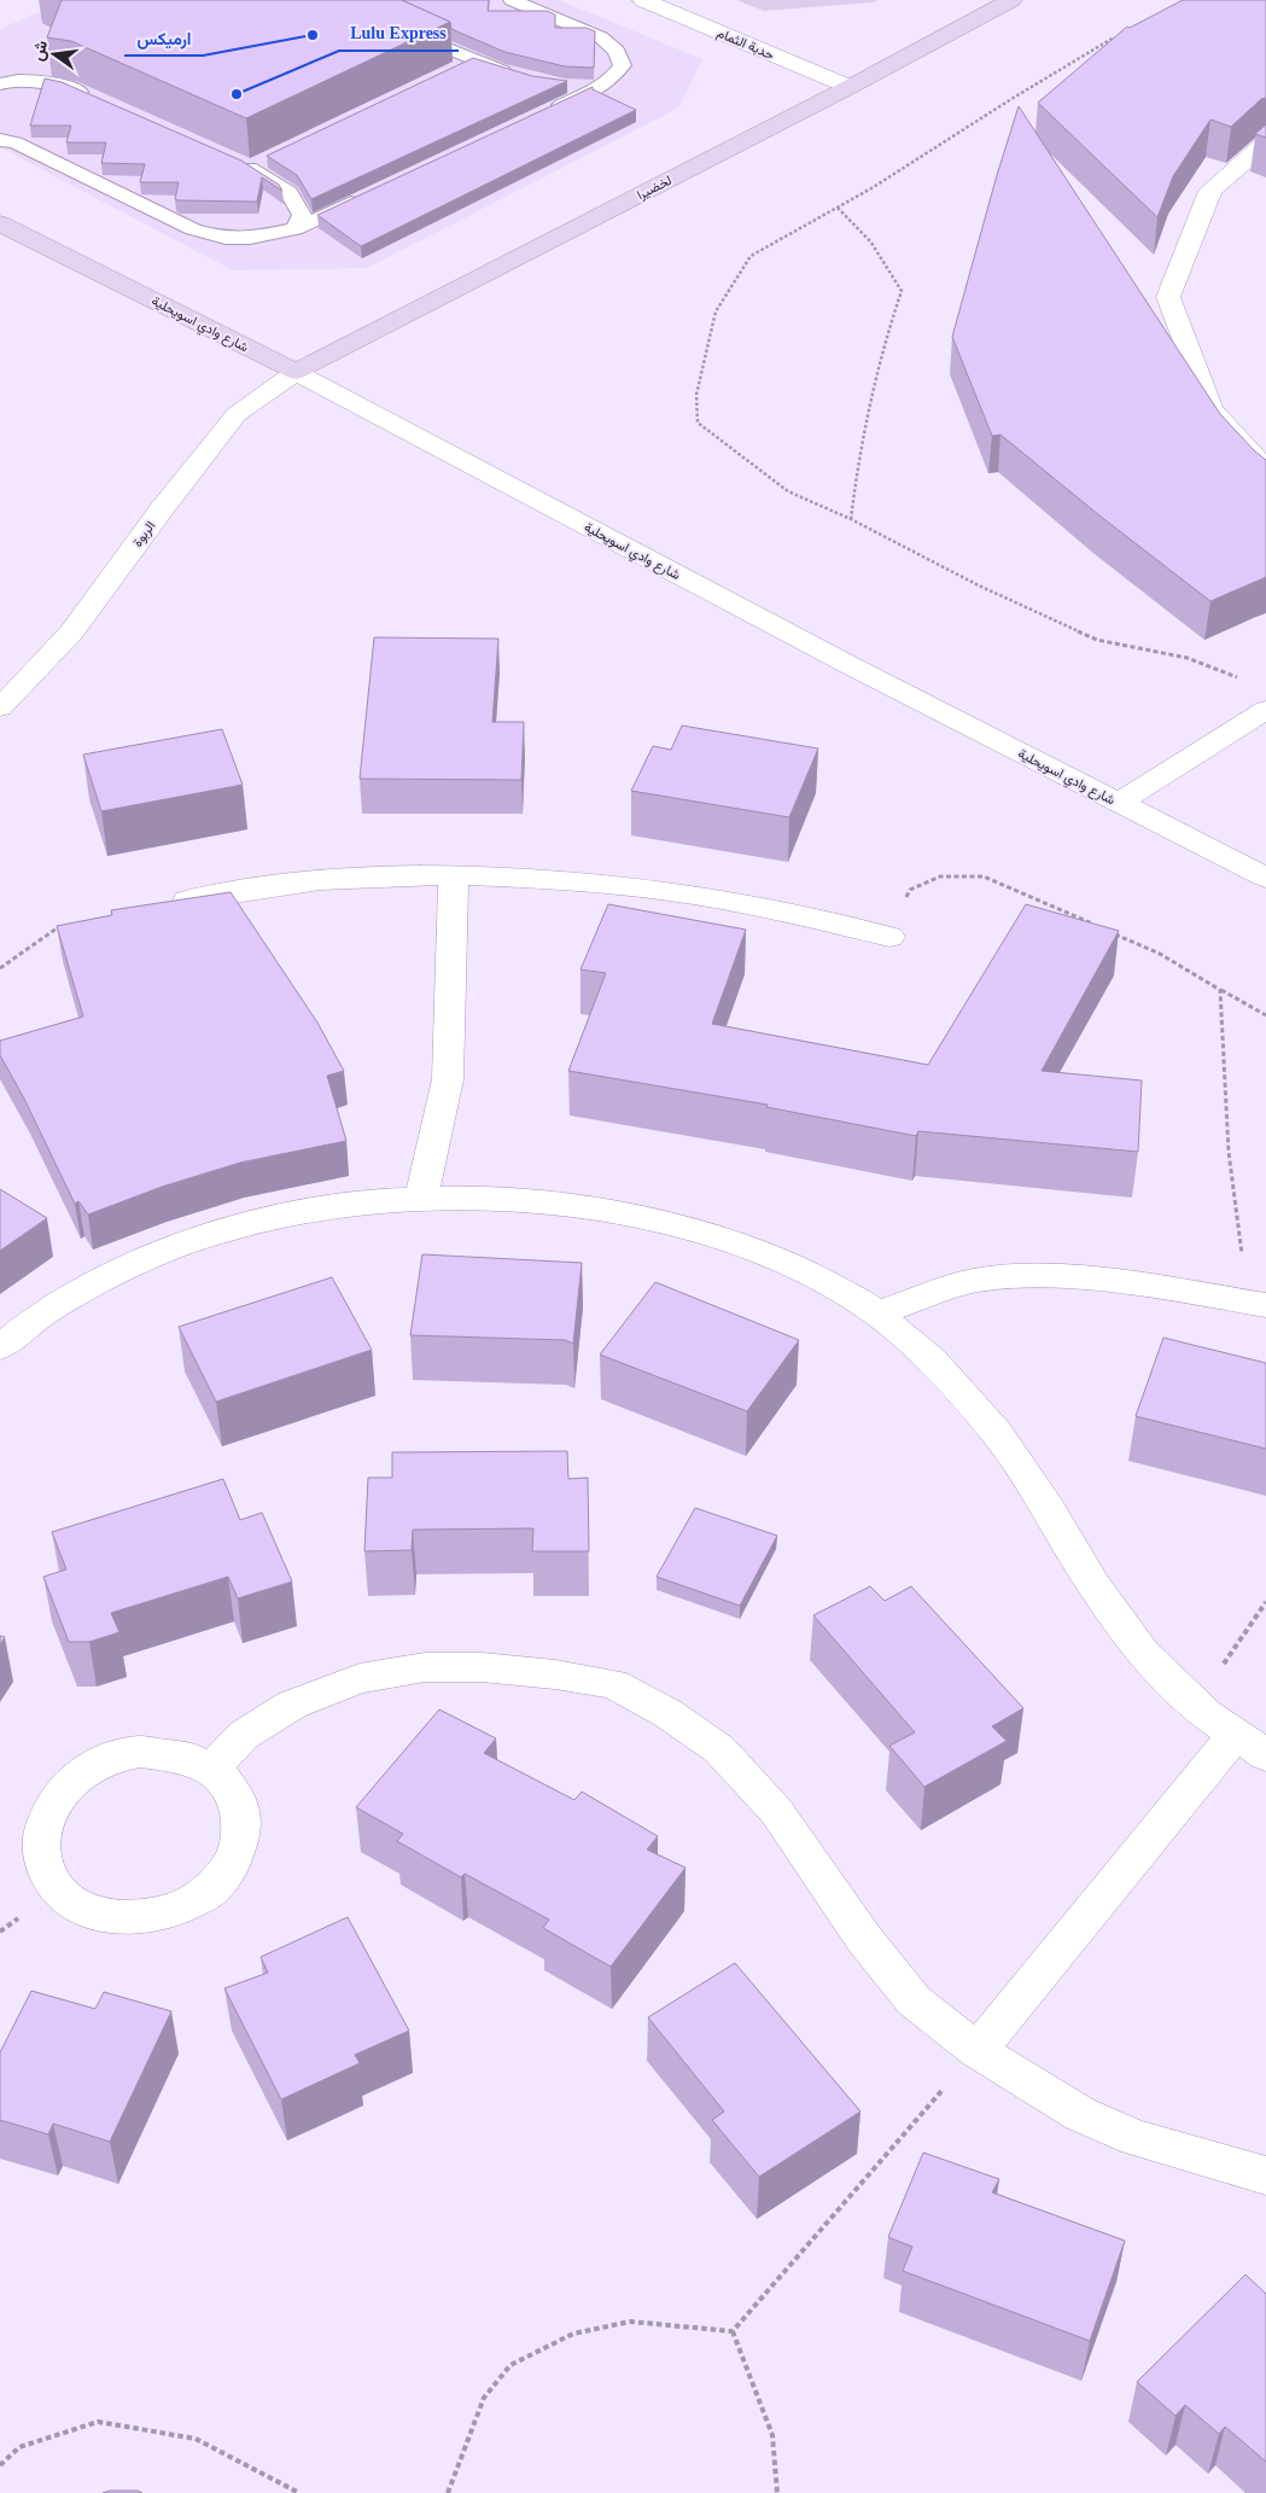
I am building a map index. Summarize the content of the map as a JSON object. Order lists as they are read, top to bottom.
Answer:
{
  "streets": {
    "street": [
      "حدبة الثمام",
      "لخضيرا",
      "شارع وادي اسويحلية",
      "الربوة"
    ]
  },
  "crossings": [
    ["حدبة الثمام", "لخضيرا"],
    ["لخضيرا", "شارع وادي اسويحلية"],
    ["لخضيرا", "الربوة"],
    ["شارع وادي اسويحلية", "الربوة"]
  ],
  "places": ["ارميكس", "Lulu Express"],
  "north": "left"
}
